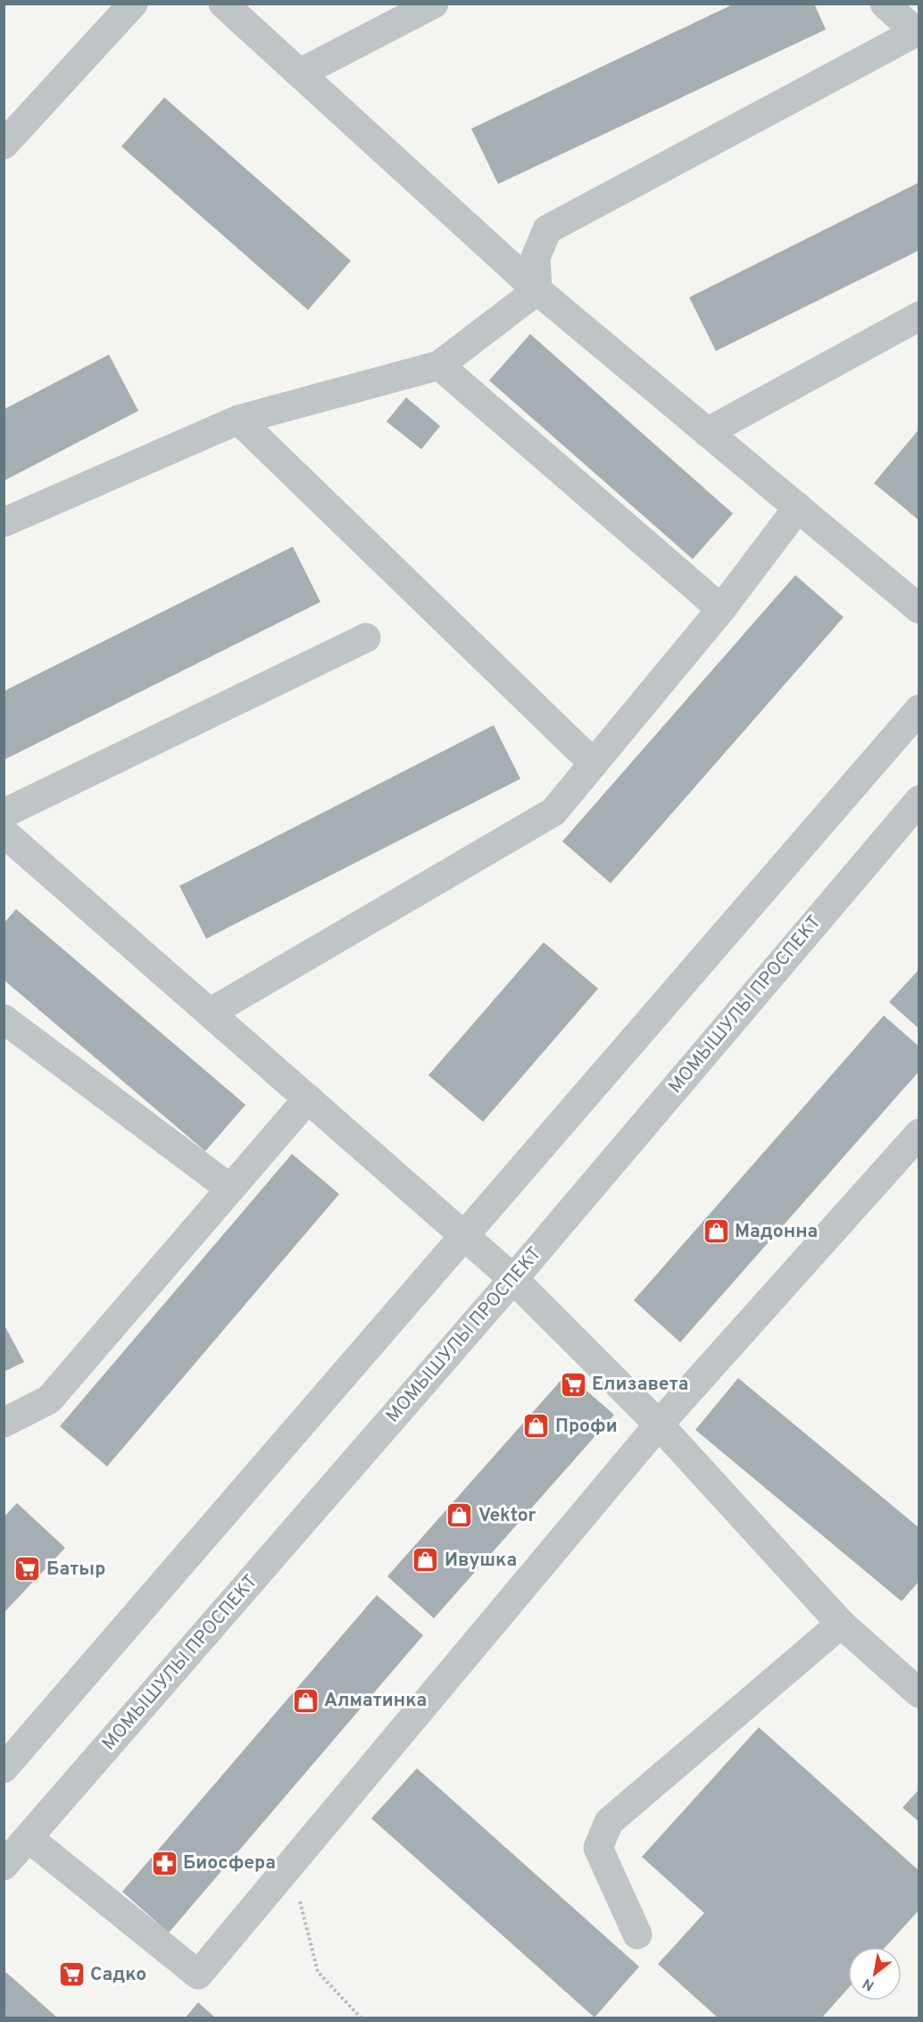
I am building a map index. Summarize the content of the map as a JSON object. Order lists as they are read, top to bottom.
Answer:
{
  "streets": {
    "street": ["МОМЫШУЛЫ ПРОСПЕКТ"]
  },
  "places": {
    "shop": [
      "Мадонна",
      "Профи",
      "Vektor",
      "Ивушка",
      "Алматинка"
    ],
    "supermarket": ["Елизавета", "Батыр", "Садко"],
    "pharmacy": ["Биосфера"]
  },
  "north": "bottom left"
}
